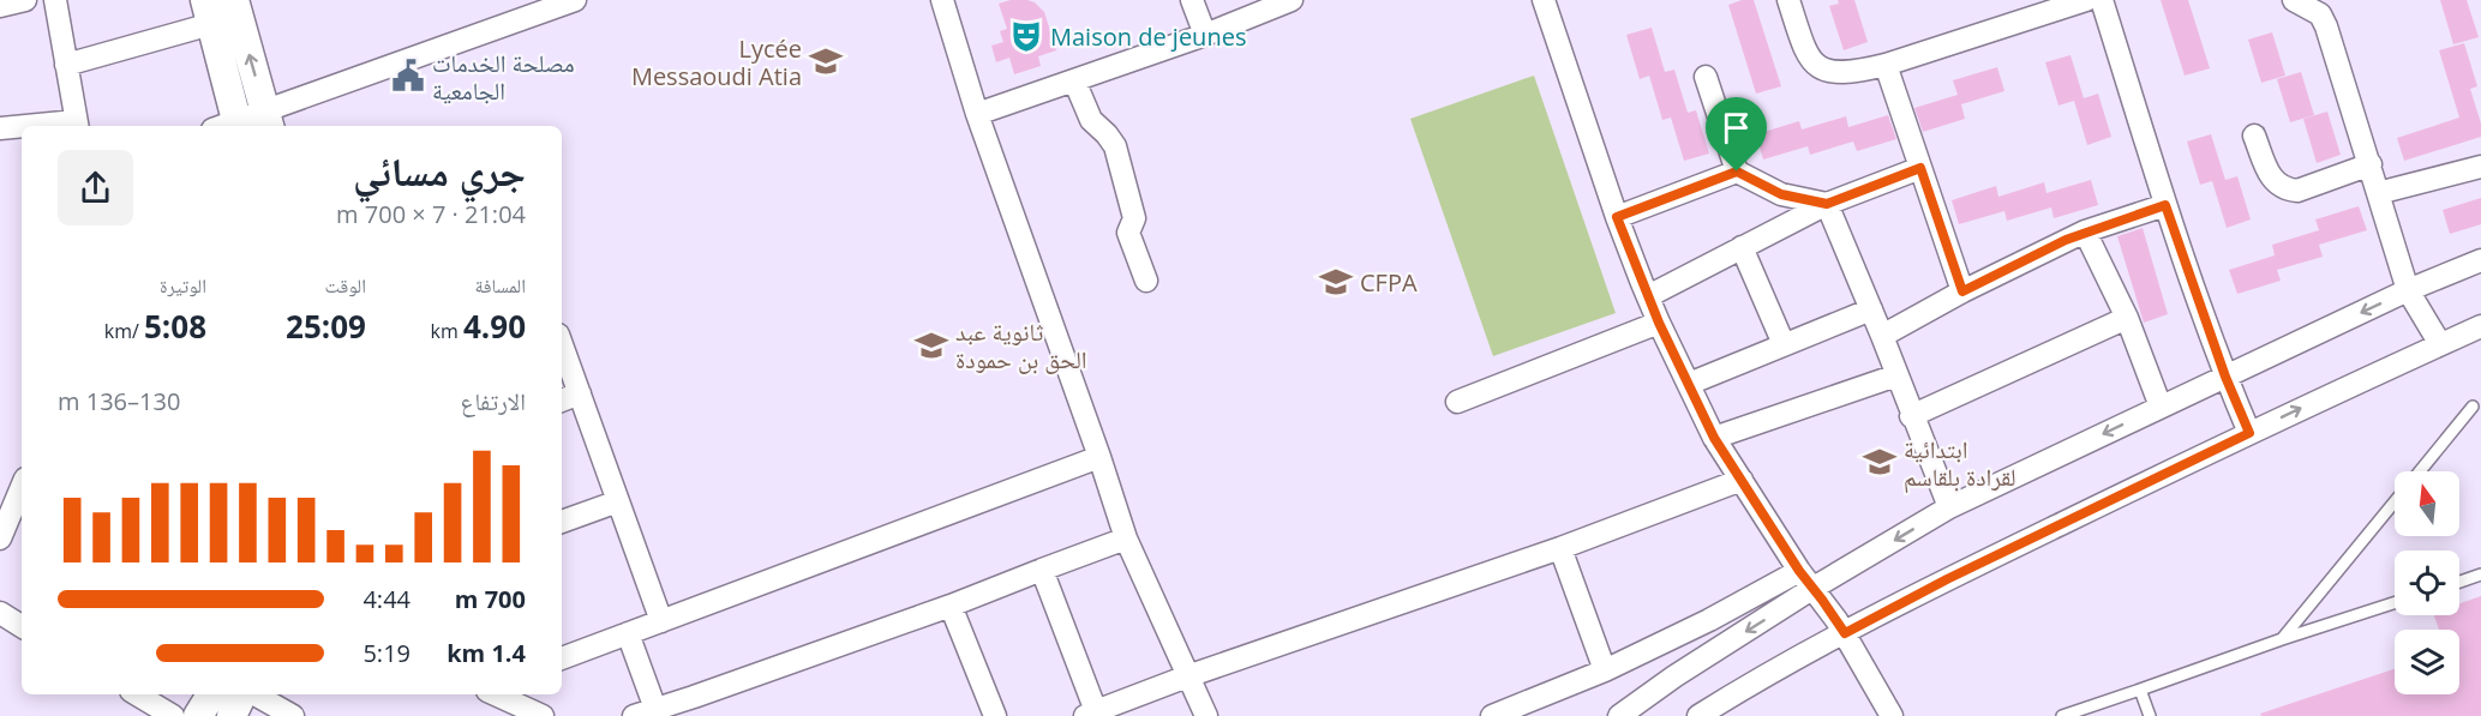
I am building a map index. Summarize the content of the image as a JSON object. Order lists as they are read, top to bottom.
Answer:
{
  "places": {
    "theatre": ["Maison de jeunes"],
    "school or university": [
      "Lycée Messaoudi Atia",
      "CFPA",
      "ثانوية عبد الحق بن حمودة",
      "ابتدائية لقرادة بلقاسم"
    ],
    "public building": ["مصلحة الخدمات الجامعية"]
  },
  "north": "top",
  "page": {
    "heading": ["جري مسائي", "21:04 · 7 × 700 m"],
    "stats": [
      ["المسافة", "4.90 km"],
      ["الوقت", "25:09"],
      ["الوتيرة", "5:08 /km"]
    ],
    "chart": ["الارتفاع", "130–136 m"],
    "list": [
      {
        "name": "700 m",
        "note": "4:44"
      },
      {
        "name": "1.4 km",
        "note": "5:19"
      }
    ]
  }
}
